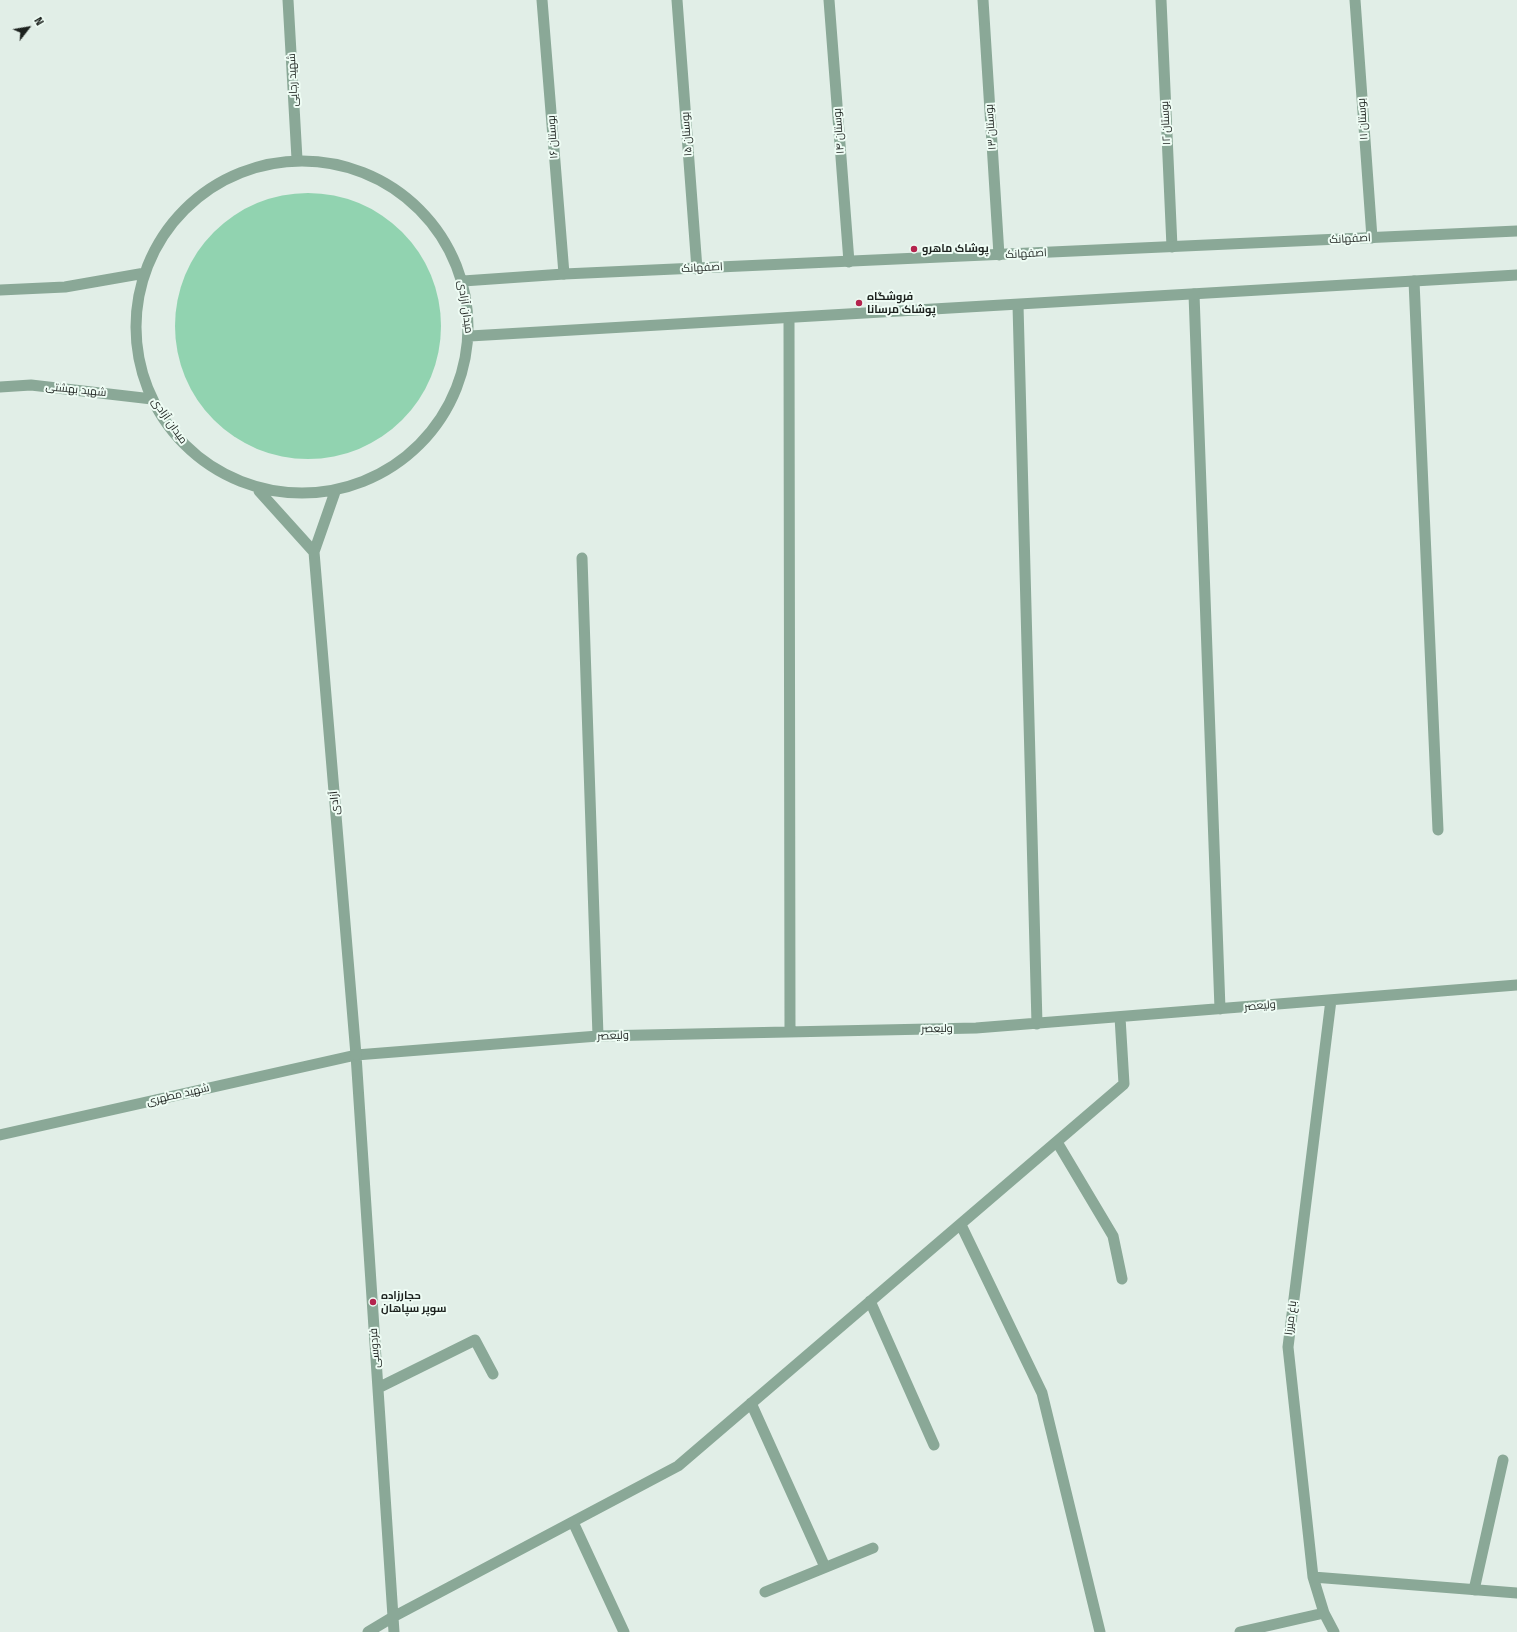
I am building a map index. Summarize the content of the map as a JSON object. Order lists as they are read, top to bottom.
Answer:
{
  "streets": {
    "street": [
      "شهید رجایی",
      "بوستان ۱۱",
      "بوستان ۱۲",
      "بوستان ۱۳",
      "بوستان ۱۴",
      "بوستان ۱۵",
      "بوستان ۱۶",
      "اصفهانک",
      "میدان آزادی",
      "شهید بهشتی",
      "آزادی",
      "ولیعصر",
      "شهید مطهری",
      "باغ میرزا",
      "فردوسی"
    ]
  },
  "crossings": [
    ["شهید رجایی", "میدان آزادی"],
    ["بوستان ۱۱", "اصفهانک"],
    ["بوستان ۱۲", "اصفهانک"],
    ["بوستان ۱۳", "اصفهانک"],
    ["بوستان ۱۴", "اصفهانک"],
    ["بوستان ۱۵", "اصفهانک"],
    ["بوستان ۱۶", "اصفهانک"],
    ["اصفهانک", "میدان آزادی"],
    ["میدان آزادی", "شهید بهشتی"],
    ["آزادی", "ولیعصر"],
    ["آزادی", "شهید مطهری"],
    ["آزادی", "فردوسی"],
    ["ولیعصر", "شهید مطهری"],
    ["ولیعصر", "باغ میرزا"],
    ["ولیعصر", "فردوسی"],
    ["شهید مطهری", "فردوسی"]
  ],
  "places": ["پوشاک ماهرو", "فروشگاه پوشاک مرسانا", "حجارزاده سوپر سپاهان"],
  "north": "top right"
}
